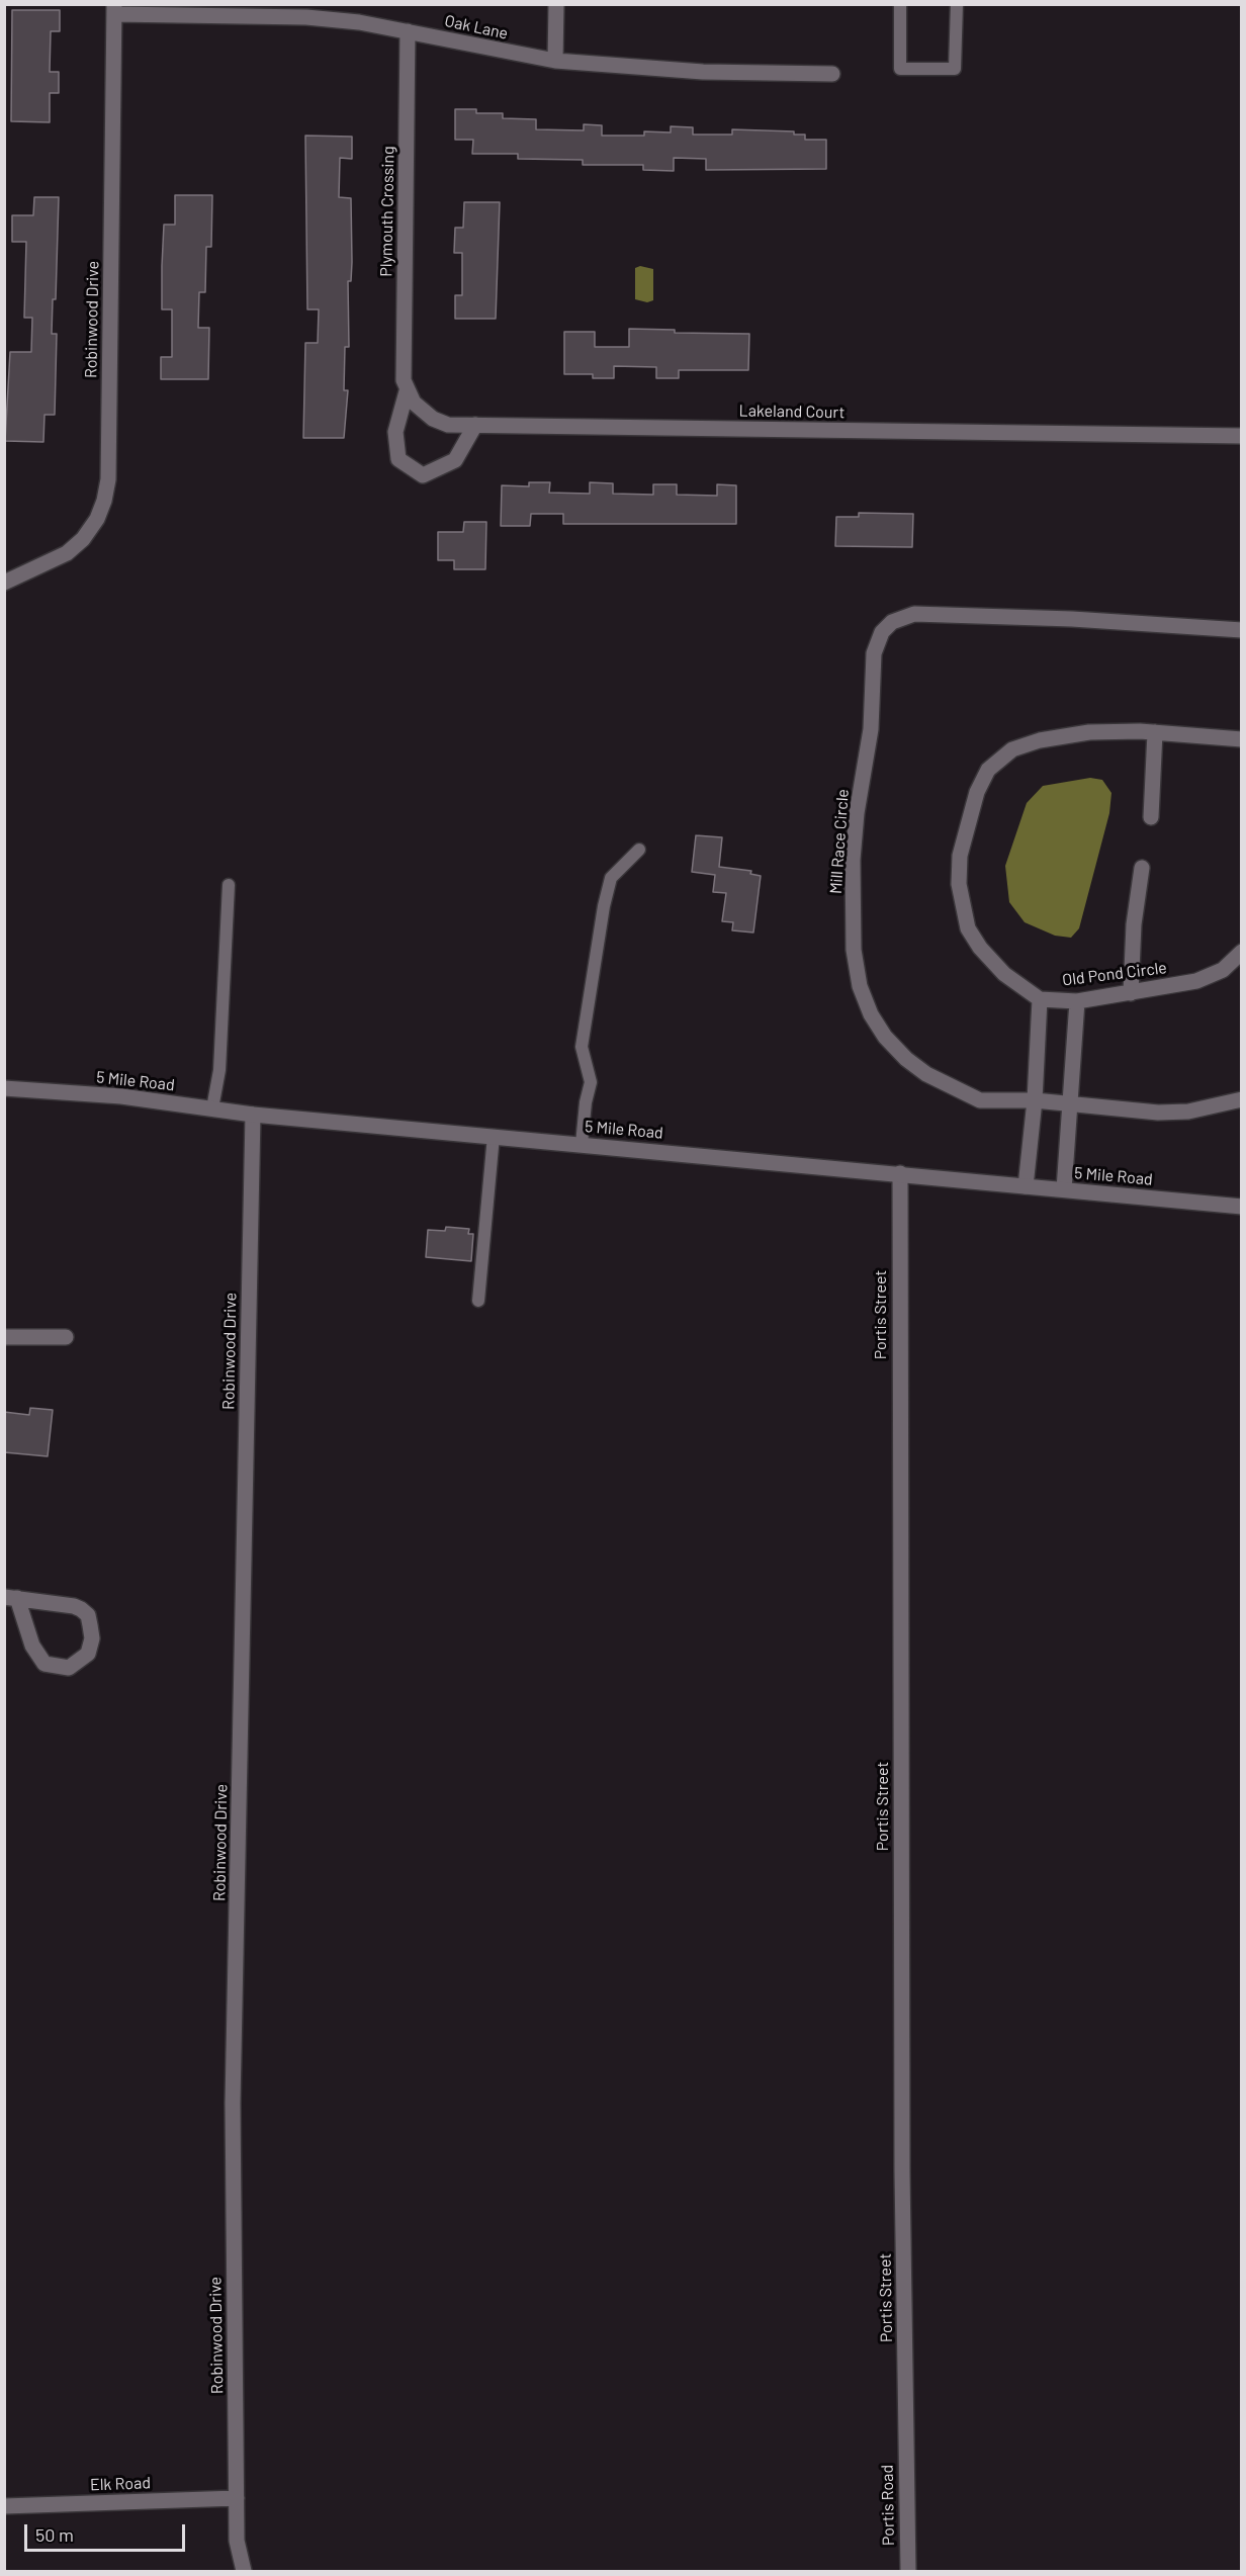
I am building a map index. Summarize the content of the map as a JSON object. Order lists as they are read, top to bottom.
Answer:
{
  "streets": {
    "street": [
      "Oak Lane",
      "Plymouth Crossing",
      "Robinwood Drive",
      "Lakeland Court",
      "Mill Race Circle",
      "Old Pond Circle",
      "5 Mile Road",
      "Portis Street",
      "Elk Road",
      "Portis Road"
    ]
  },
  "crossings": [
    ["Oak Lane", "Plymouth Crossing"],
    ["Oak Lane", "Robinwood Drive"],
    ["Plymouth Crossing", "Lakeland Court"],
    ["Robinwood Drive", "5 Mile Road"],
    ["Robinwood Drive", "Elk Road"],
    ["5 Mile Road", "Portis Street"],
    ["Portis Street", "Portis Road"]
  ],
  "scale_bar": "50 m"
}
